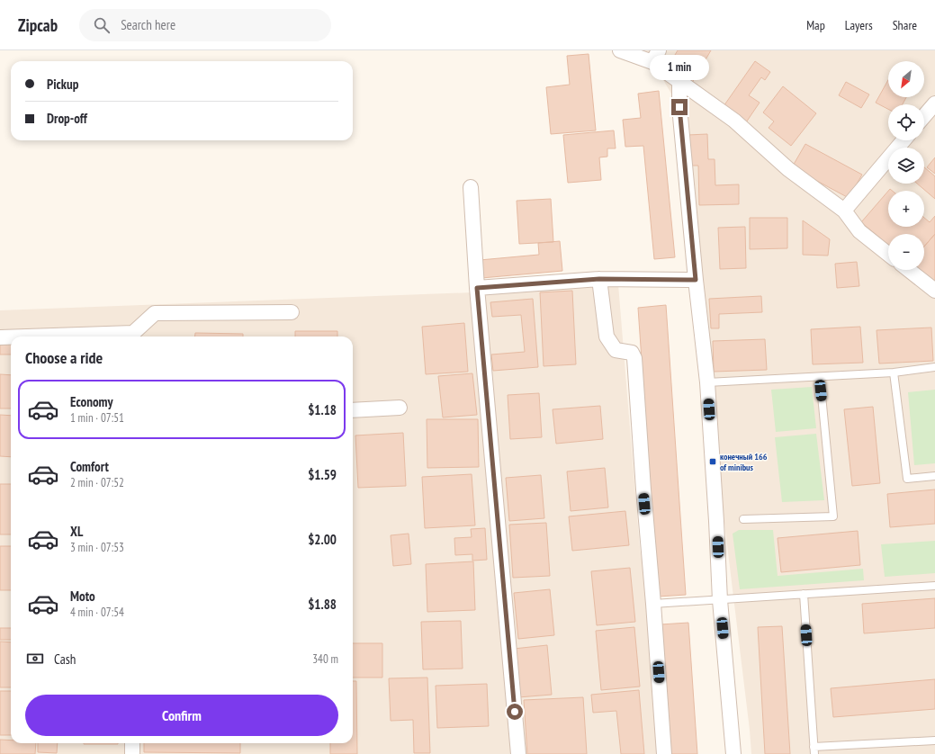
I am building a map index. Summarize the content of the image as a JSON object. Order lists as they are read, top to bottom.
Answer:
{
  "places": {
    "transit": ["конечный 166 of minibus"]
  },
  "north": "bottom left",
  "page": {
    "header": "Zipcab",
    "search": "Search here",
    "nav": ["Map", "Layers", "Share"],
    "bubble": "1 min",
    "map_buttons": ["+", "−"],
    "banner": ["Pickup", "Drop-off"],
    "heading": "Choose a ride",
    "list": [
      {
        "name": "Economy",
        "note": "1 min · 07:51",
        "value": "$1.18"
      },
      {
        "name": "Comfort",
        "note": "2 min · 07:52",
        "value": "$1.59"
      },
      {
        "name": "XL",
        "note": "3 min · 07:53",
        "value": "$2.00"
      },
      {
        "name": "Moto",
        "note": "4 min · 07:54",
        "value": "$1.88"
      }
    ],
    "pay": ["Cash", "340 m"],
    "buttons": "Confirm"
  }
}
